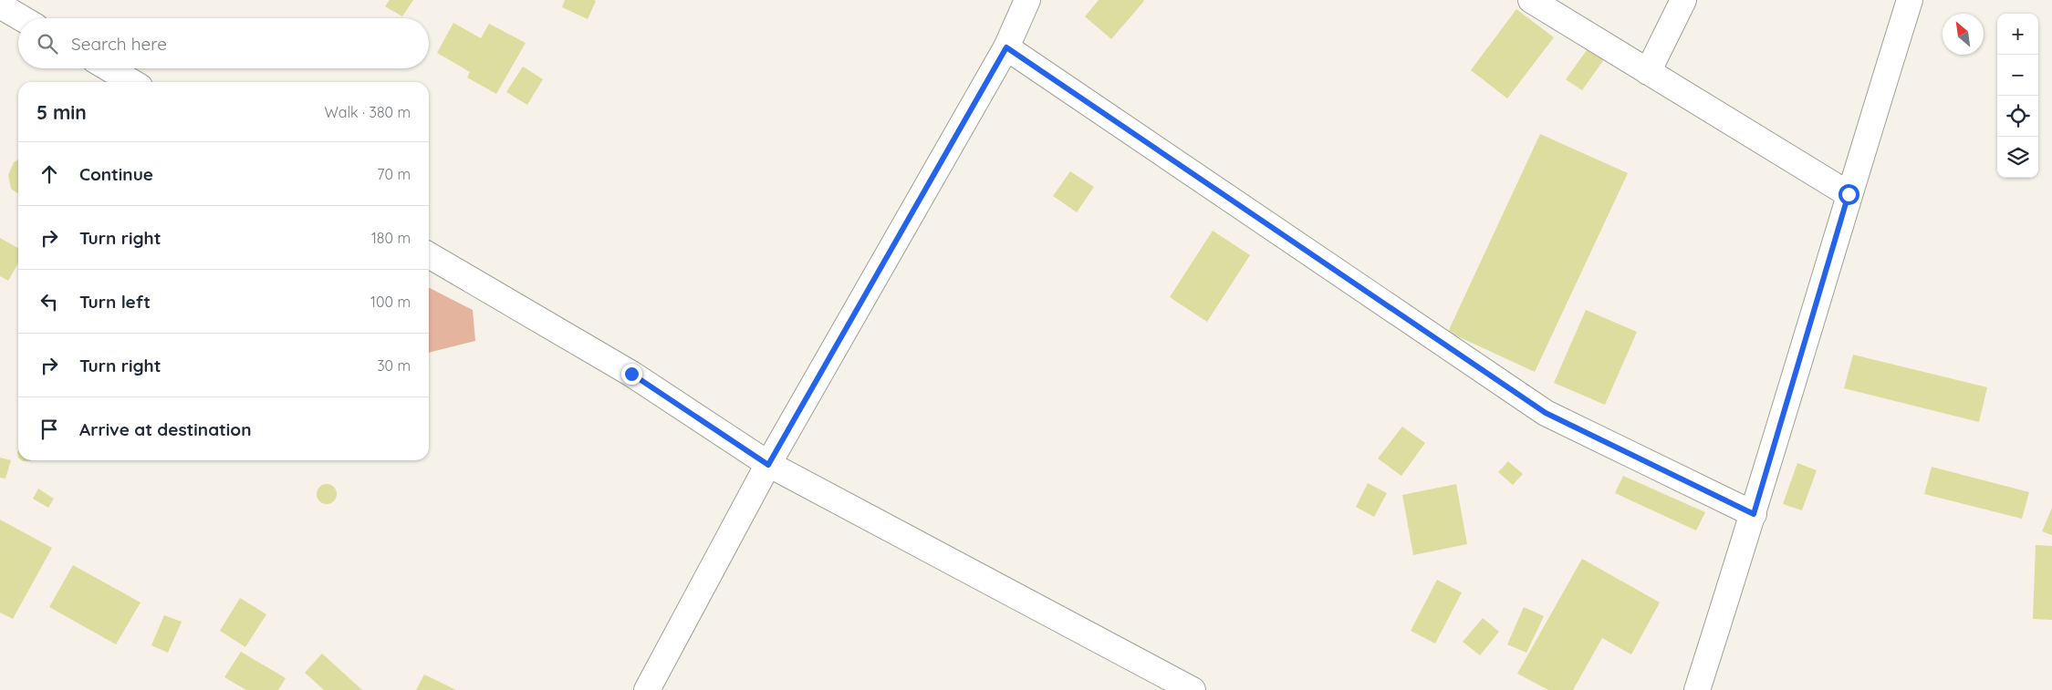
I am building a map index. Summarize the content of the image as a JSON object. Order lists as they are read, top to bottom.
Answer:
{
  "north": "top left",
  "page": {
    "map_buttons": ["+", "−"],
    "search": "Search here",
    "heading": ["5 min", "Walk · 380 m"],
    "list": [
      ["Continue", "70 m"],
      ["Turn right", "180 m"],
      ["Turn left", "100 m"],
      ["Turn right", "30 m"],
      "Arrive at destination"
    ]
  }
}
